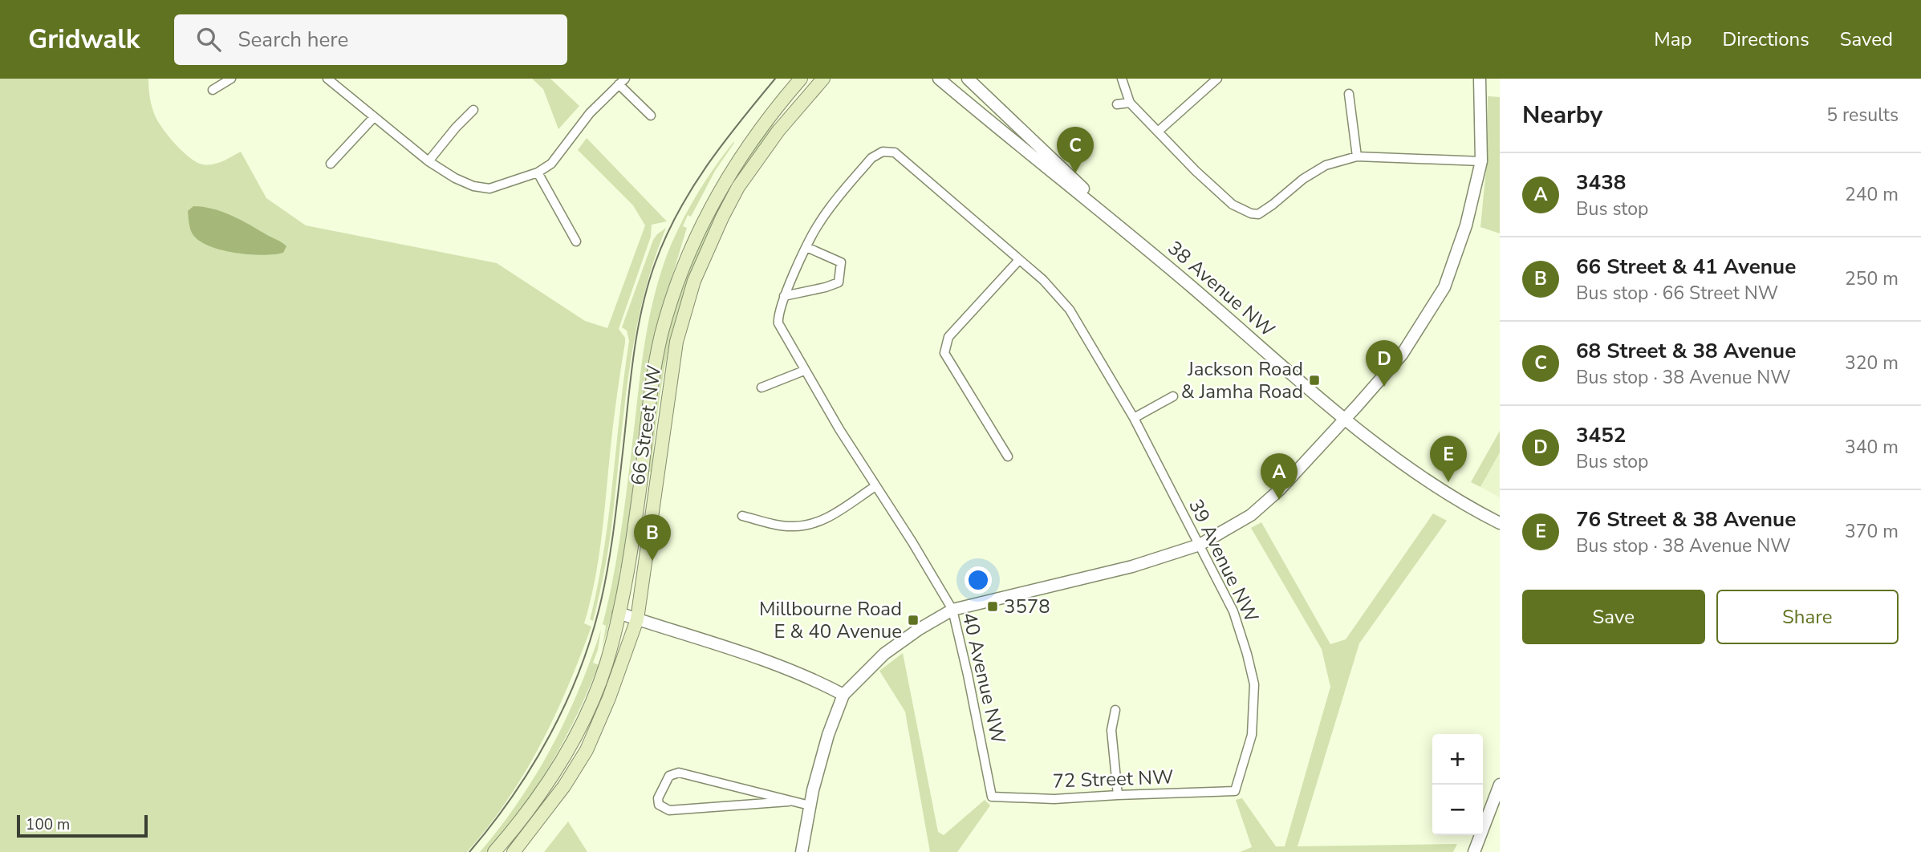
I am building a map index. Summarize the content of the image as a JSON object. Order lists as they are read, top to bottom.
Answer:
{
  "streets": {
    "main road": ["66 Street NW"],
    "street": [
      "38 Avenue NW",
      "39 Avenue NW",
      "40 Avenue NW",
      "72 Street NW"
    ]
  },
  "crossings": [
    ["39 Avenue NW", "72 Street NW"],
    ["40 Avenue NW", "72 Street NW"]
  ],
  "places": {
    "transit": ["Jackson Road & Jamha Road", "3578", "Millbourne Road E & 40 Avenue"]
  },
  "scale_bar": "100 m",
  "page": {
    "header": "Gridwalk",
    "search": "Search here",
    "nav": ["Map", "Directions", "Saved"],
    "heading": ["Nearby", "5 results"],
    "pins": [
      "C",
      "D",
      "E",
      "A",
      "B"
    ],
    "list": [
      {
        "mark": "A",
        "name": "3438",
        "note": "Bus stop",
        "value": "240 m"
      },
      {
        "mark": "B",
        "name": "66 Street & 41 Avenue",
        "note": "Bus stop · 66 Street NW",
        "value": "250 m"
      },
      {
        "mark": "C",
        "name": "68 Street & 38 Avenue",
        "note": "Bus stop · 38 Avenue NW",
        "value": "320 m"
      },
      {
        "mark": "D",
        "name": "3452",
        "note": "Bus stop",
        "value": "340 m"
      },
      {
        "mark": "E",
        "name": "76 Street & 38 Avenue",
        "note": "Bus stop · 38 Avenue NW",
        "value": "370 m"
      }
    ],
    "buttons": ["Save", "Share"],
    "map_buttons": ["+", "−"],
    "scale": "100 m"
  }
}
